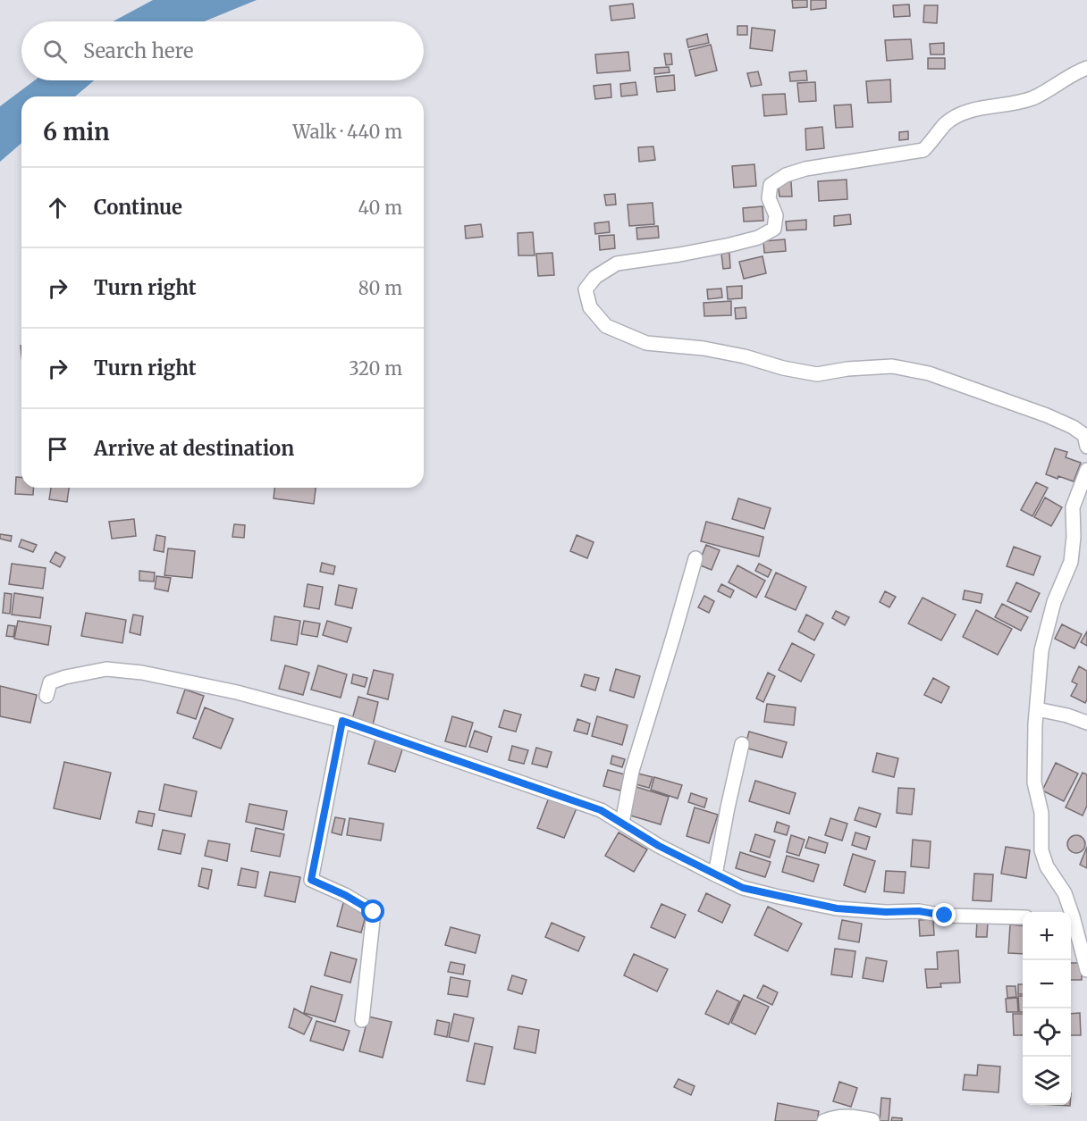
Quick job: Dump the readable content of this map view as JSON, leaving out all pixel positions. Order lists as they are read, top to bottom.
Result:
{
  "page": {
    "search": "Search here",
    "heading": ["6 min", "Walk · 440 m"],
    "list": [
      ["Continue", "40 m"],
      ["Turn right", "80 m"],
      ["Turn right", "320 m"],
      "Arrive at destination"
    ],
    "map_buttons": ["+", "−"]
  }
}
